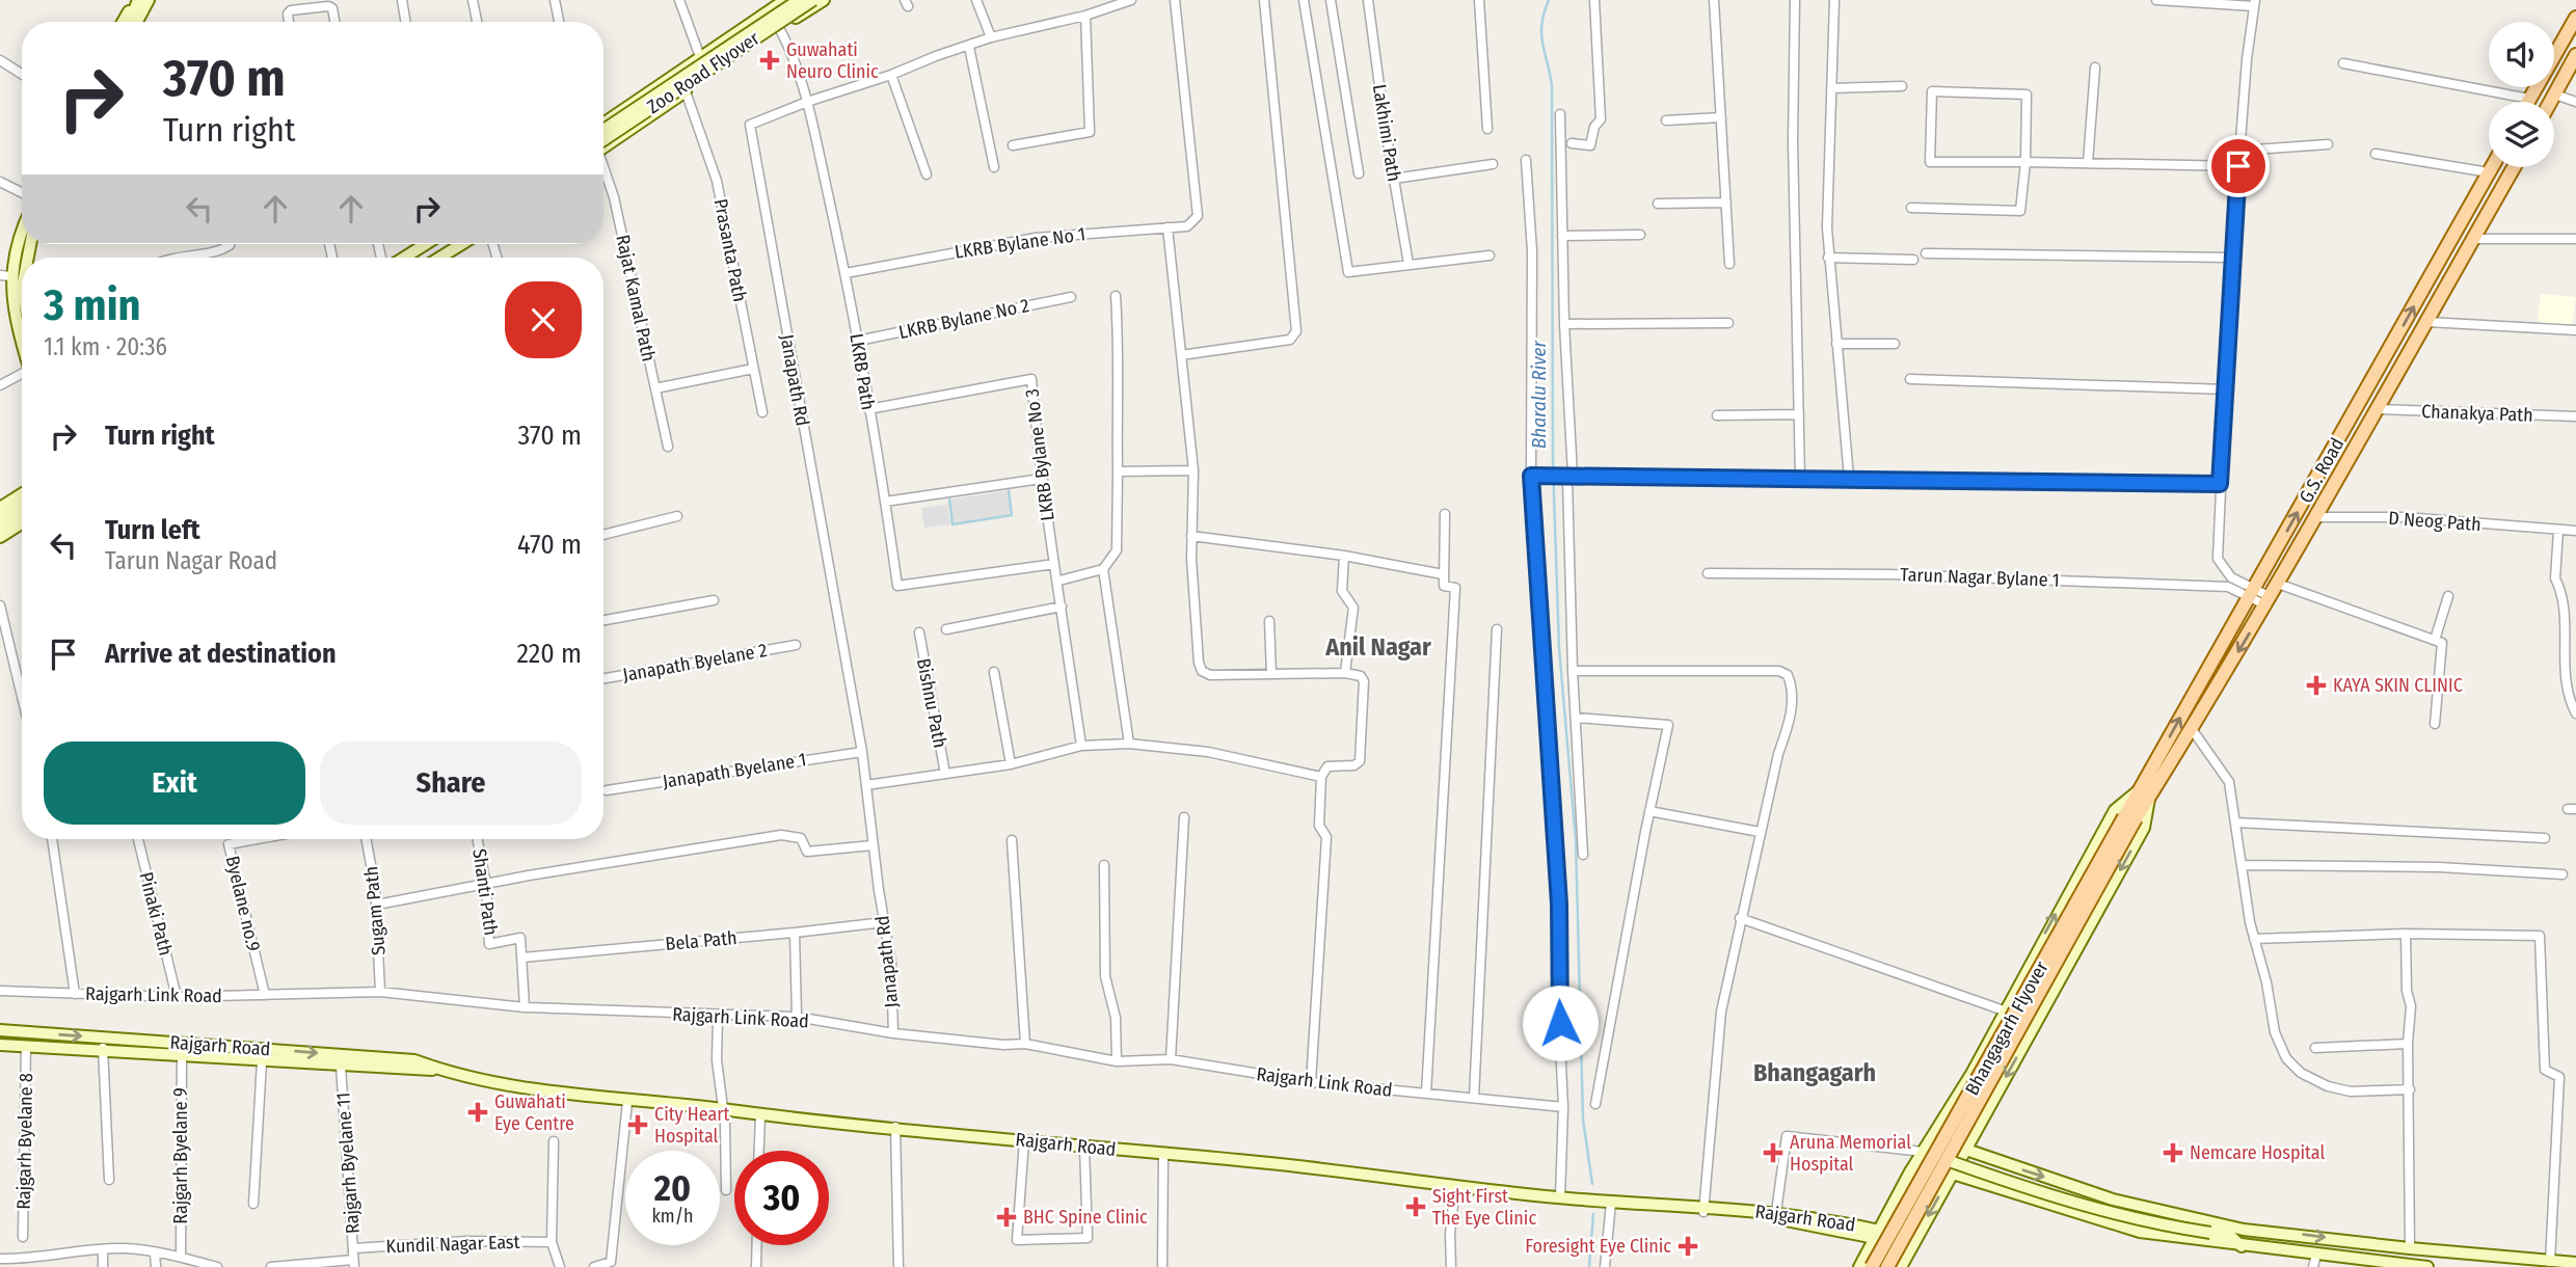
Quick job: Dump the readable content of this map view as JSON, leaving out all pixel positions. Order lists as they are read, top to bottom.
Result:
{
  "streets": {
    "main road": [
      "Zoo Road Flyover",
      "G.S. Road",
      "Bhangagarh Flyover",
      "Rajgarh Road"
    ],
    "street": [
      "Lakhimi Path",
      "LKRB Bylane No 1",
      "Prasanta Path",
      "Rajat Kamal Path",
      "LKRB Bylane No 2",
      "LKRB Path",
      "Janapath Rd",
      "Chanakya Path",
      "LKRB Bylane No 3",
      "D Neog Path",
      "Tarun Nagar Bylane 1",
      "Janapath Byelane 2",
      "Bishnu Path",
      "Janapath Byelane 1",
      "Shanti Path",
      "Byelane no.9",
      "Sugam Path",
      "Pinaki Path",
      "Bela Path",
      "Rajgarh Link Road",
      "Rajgarh Byelane 8",
      "Rajgarh Byelane 9",
      "Rajgarh Byelane 11",
      "Kundil Nagar East"
    ]
  },
  "crossings": [
    ["LKRB Bylane No 1", "LKRB Path"],
    ["LKRB Bylane No 2", "LKRB Path"],
    ["LKRB Path", "Janapath Rd"],
    ["LKRB Path", "LKRB Bylane No 3"],
    ["Janapath Rd", "Janapath Byelane 1"],
    ["Janapath Rd", "Bela Path"],
    ["Janapath Rd", "Rajgarh Link Road"],
    ["G.S. Road", "Tarun Nagar Bylane 1"],
    ["G.S. Road", "Bhangagarh Flyover"],
    ["Shanti Path", "Bela Path"],
    ["Byelane no.9", "Rajgarh Link Road"],
    ["Sugam Path", "Rajgarh Link Road"],
    ["Pinaki Path", "Rajgarh Link Road"],
    ["Rajgarh Road", "Rajgarh Byelane 8"],
    ["Rajgarh Road", "Rajgarh Byelane 9"],
    ["Rajgarh Road", "Rajgarh Byelane 11"],
    ["Rajgarh Byelane 11", "Kundil Nagar East"]
  ],
  "districts": ["Anil Nagar", "Bhangagarh"],
  "water": ["Bharalu River"],
  "places": {
    "health": [
      "Guwahati Neuro Clinic",
      "KAYA SKIN CLINIC",
      "Guwahati Eye Centre",
      "City Heart Hospital",
      "Aruna Memorial Hospital",
      "Nemcare Hospital",
      "Sight First The Eye Clinic",
      "BHC Spine Clinic",
      "Foresight Eye Clinic"
    ]
  },
  "page": {
    "turn": ["370 m", "Turn right"],
    "heading": ["3 min", "1.1 km · 20:36"],
    "list": [
      {
        "name": "Turn right",
        "value": "370 m"
      },
      {
        "name": "Turn left",
        "note": "Tarun Nagar Road",
        "value": "470 m"
      },
      {
        "name": "Arrive at destination",
        "value": "220 m"
      }
    ],
    "buttons": ["Exit", "Share"],
    "speed": "20 km/h",
    "limit": "30"
  }
}
